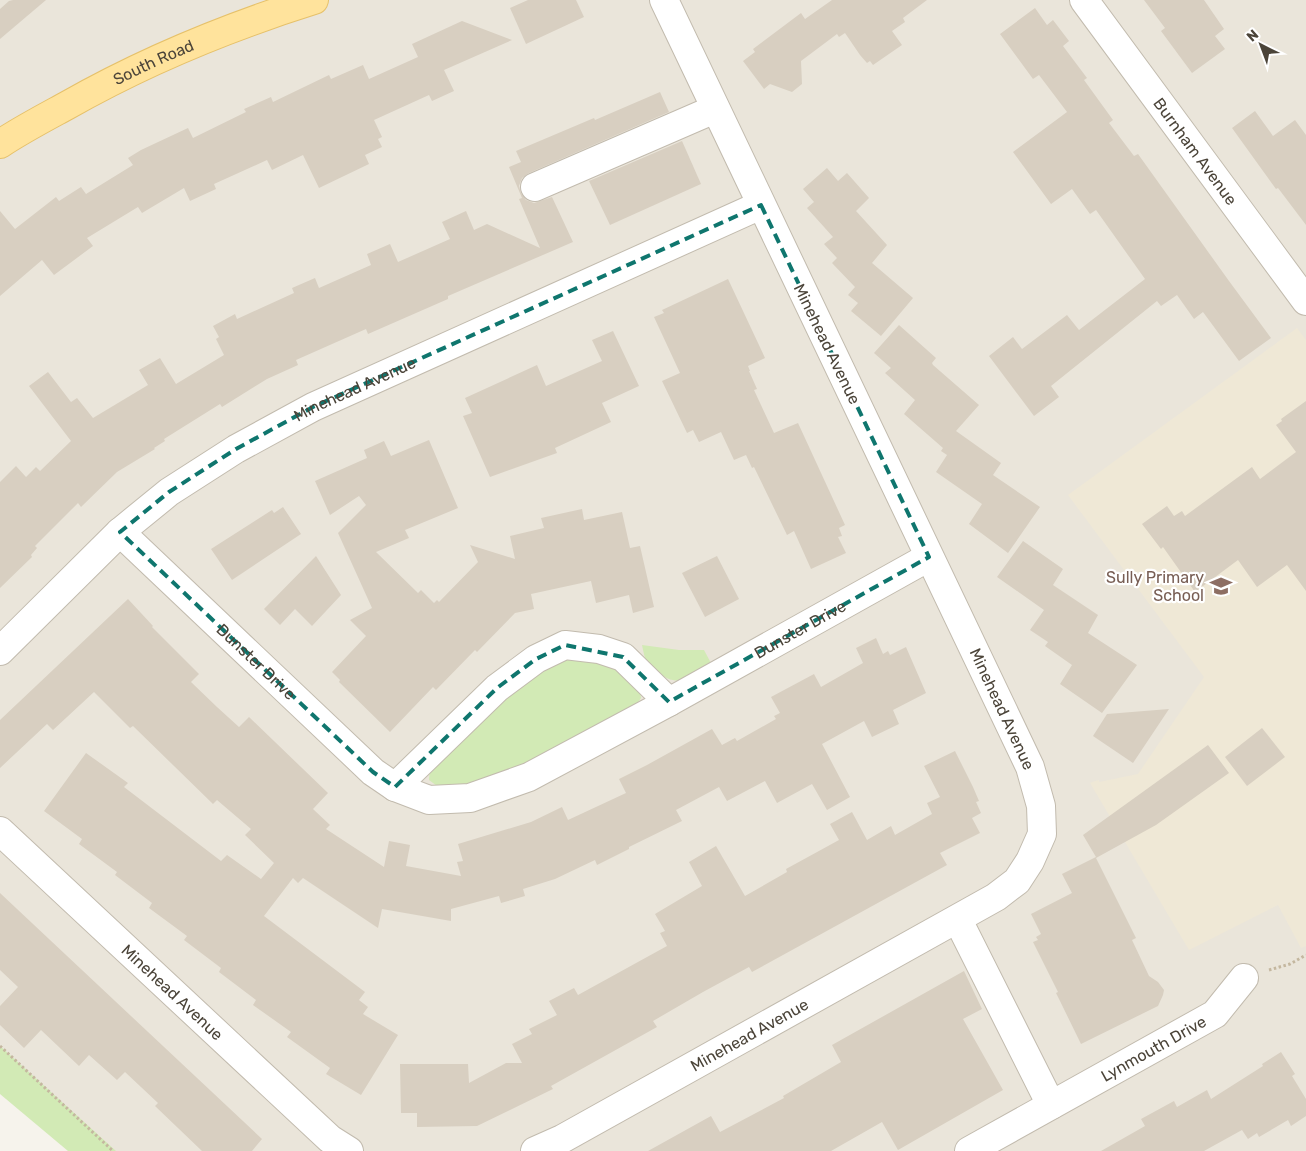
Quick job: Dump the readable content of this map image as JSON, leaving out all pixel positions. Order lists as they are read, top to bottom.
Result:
{
  "streets": {
    "main road": ["South Road"],
    "street": [
      "Burnham Avenue",
      "Minehead Avenue",
      "Dunster Drive",
      "Lynmouth Drive"
    ]
  },
  "crossings": [
    ["Minehead Avenue", "Dunster Drive"]
  ],
  "places": {
    "school or university": ["Sully Primary School"]
  },
  "north": "top left"
}
